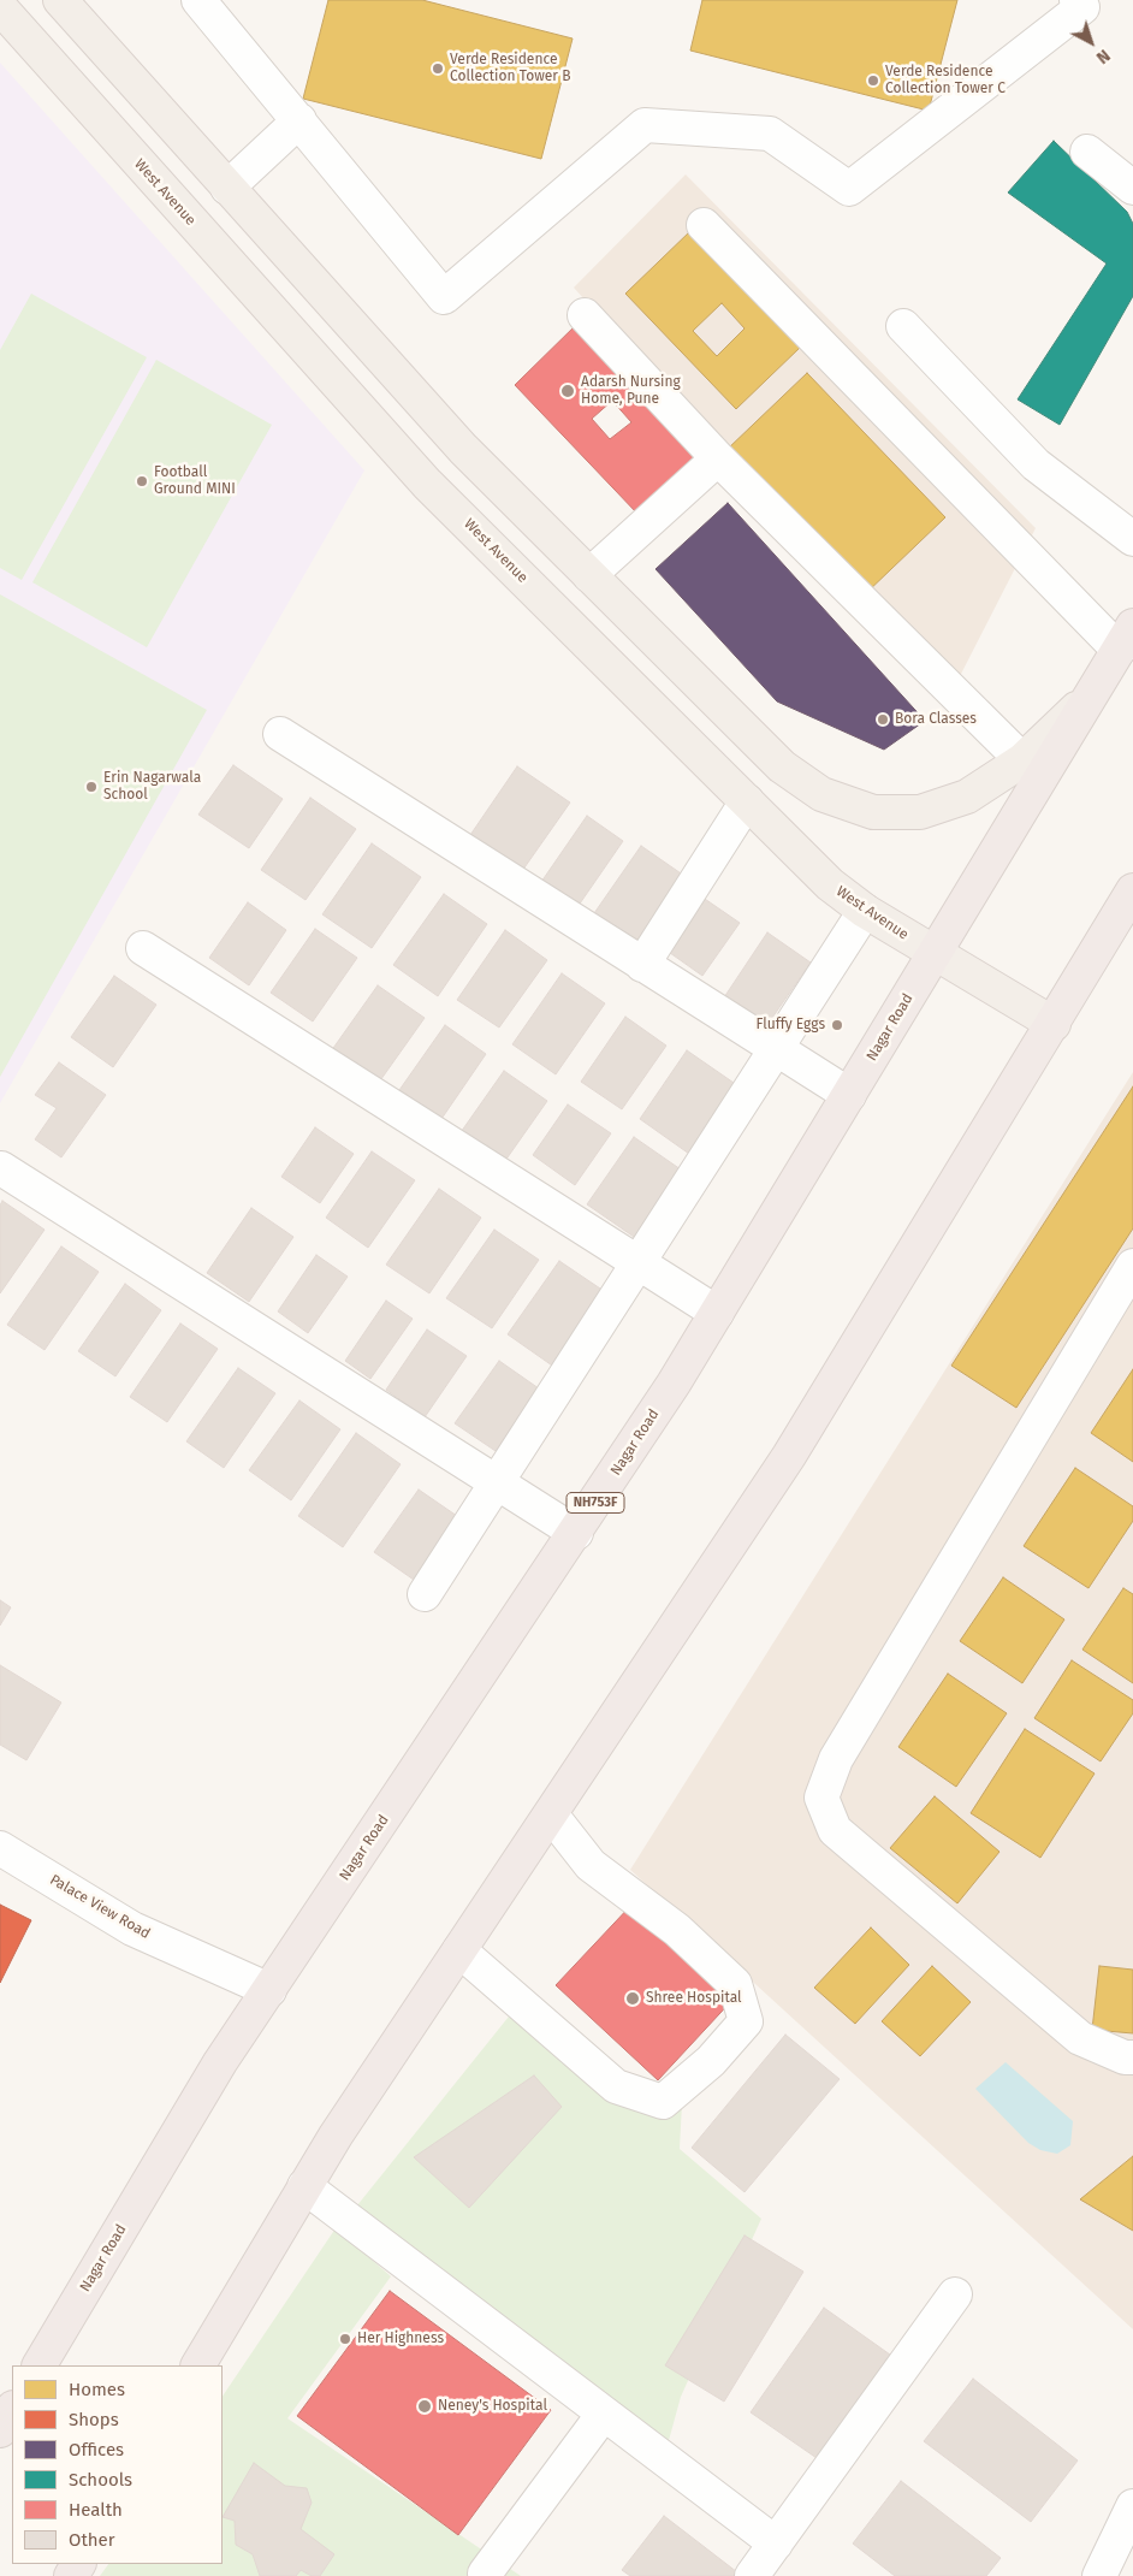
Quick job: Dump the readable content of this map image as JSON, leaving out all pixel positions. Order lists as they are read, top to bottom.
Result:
{
  "streets": {
    "highway": ["Nagar Road", "NH753F"],
    "main road": ["West Avenue"],
    "street": ["Palace View Road"]
  },
  "crossings": [
    ["West Avenue", "Nagar Road"],
    ["Nagar Road", "Palace View Road"]
  ],
  "places": [
    "Verde Residence Collection Tower B",
    "Verde Residence Collection Tower C",
    "Adarsh Nursing Home, Pune",
    "Football Ground MINI",
    "Bora Classes",
    "Erin Nagarwala School",
    "Fluffy Eggs",
    "Shree Hospital",
    "Her Highness",
    "Neney's Hospital"
  ],
  "legend": [
    "Homes",
    "Shops",
    "Offices",
    "Schools",
    "Health",
    "Other"
  ],
  "north": "bottom right"
}
